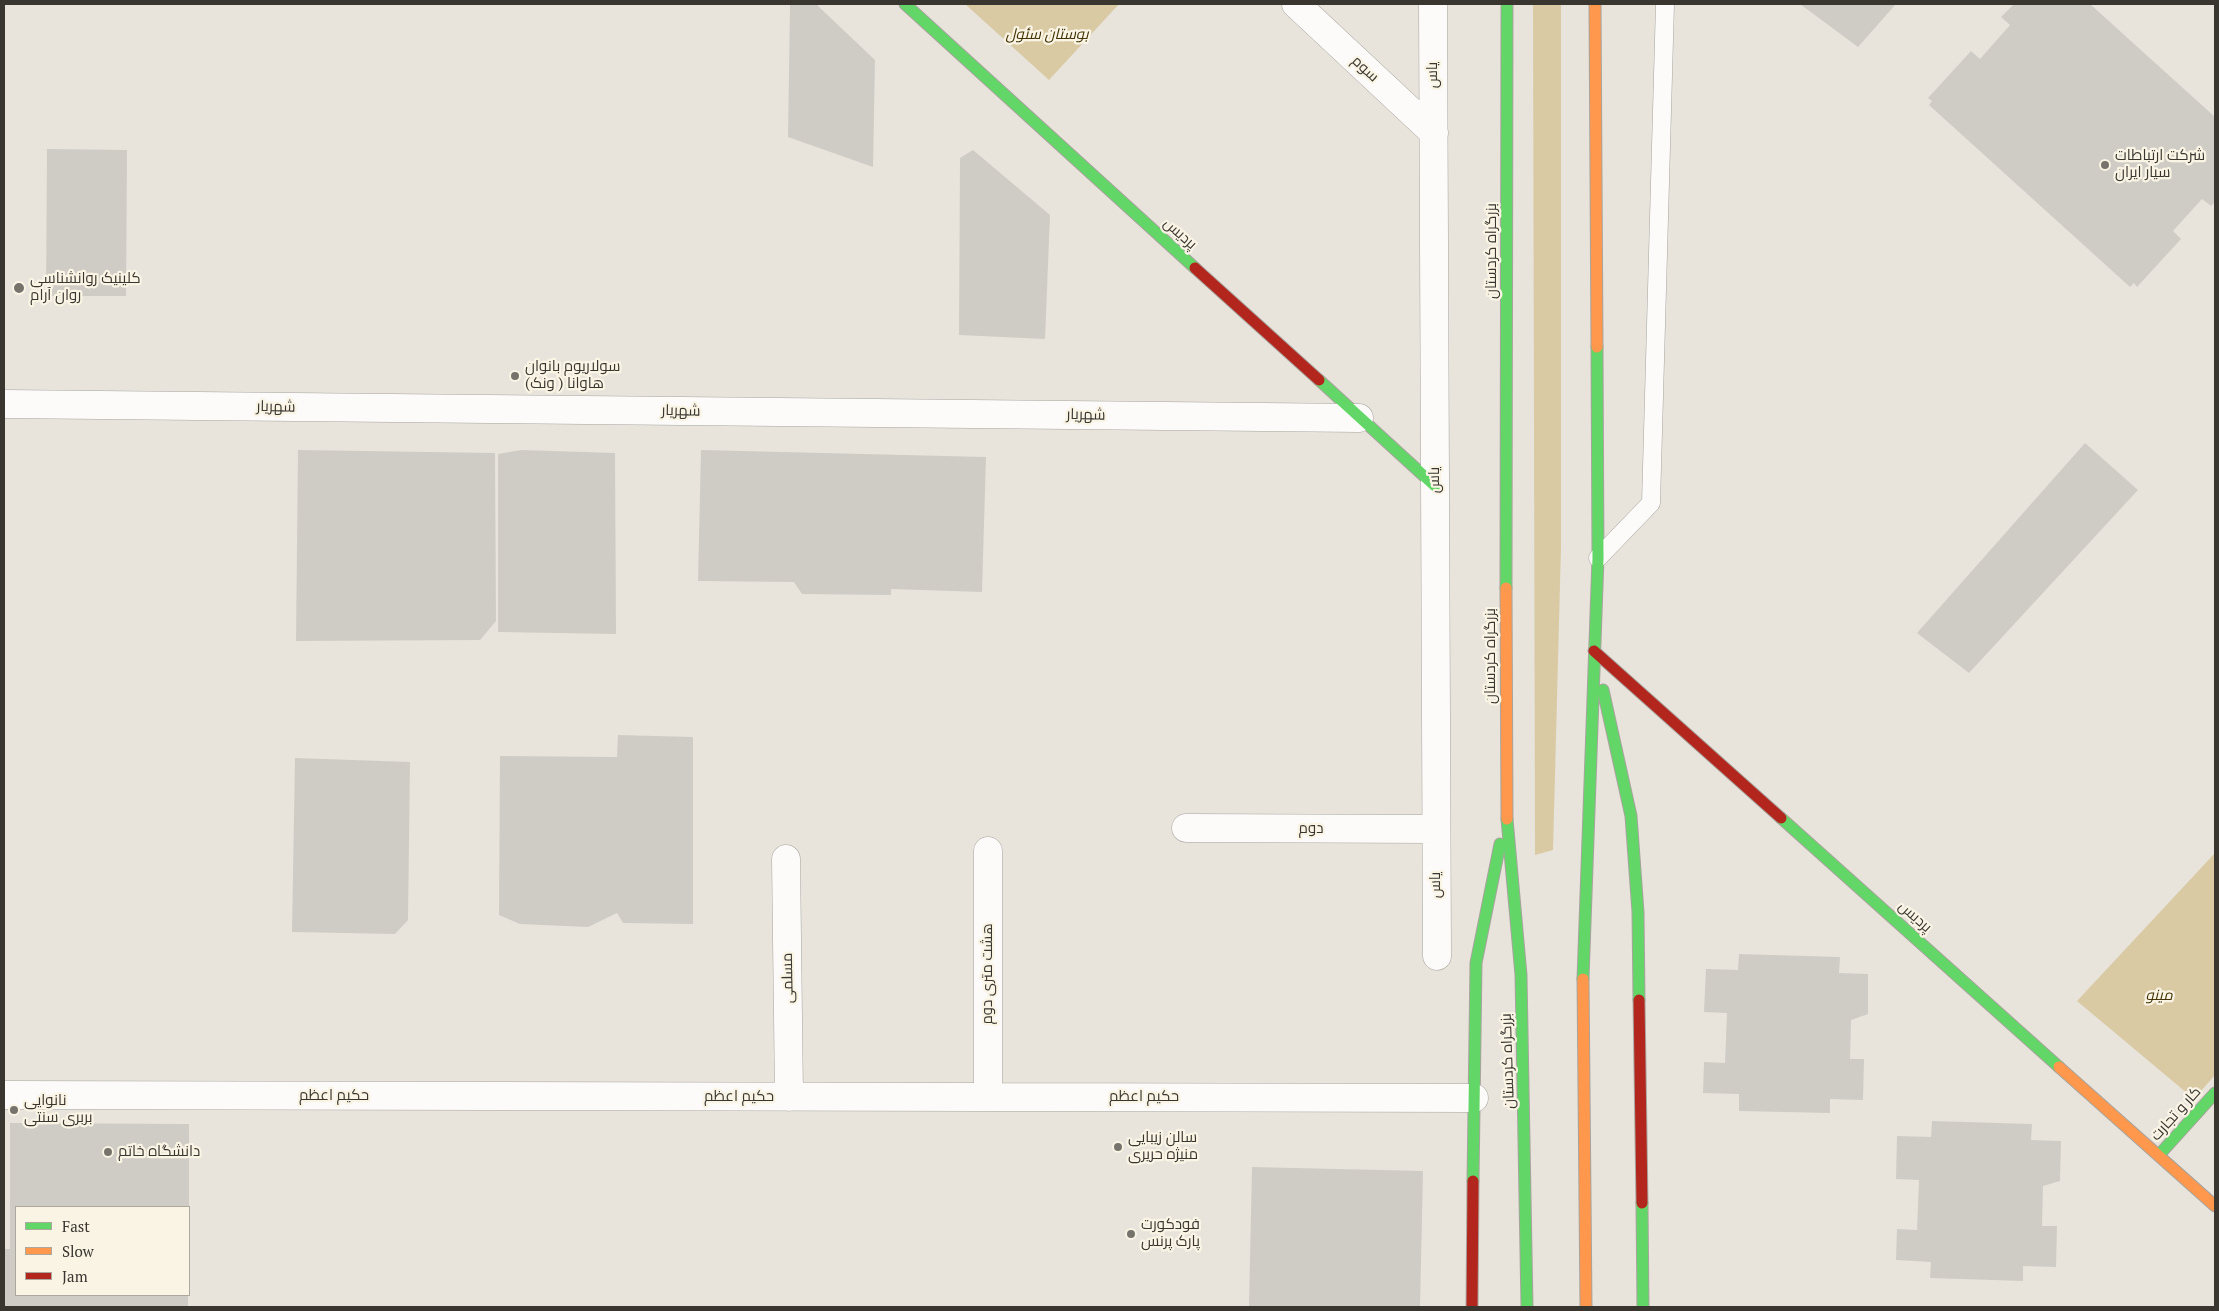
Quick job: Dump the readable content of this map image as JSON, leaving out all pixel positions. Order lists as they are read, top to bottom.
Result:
{
  "streets": {
    "main road": ["پردیس", "بزرگراه کردستان", "کار و تجارت"],
    "street": [
      "سوم",
      "یاس",
      "شهریار",
      "دوم",
      "هشت متری دوم",
      "مسلمی",
      "حکیم اعظم"
    ]
  },
  "crossings": [
    ["سوم", "یاس"],
    ["یاس", "پردیس"],
    ["یاس", "دوم"],
    ["پردیس", "شهریار"],
    ["پردیس", "کار و تجارت"],
    ["هشت متری دوم", "حکیم اعظم"],
    ["مسلمی", "حکیم اعظم"]
  ],
  "parks": ["بوستان سئول", "مینو"],
  "places": [
    "شرکت ارتباطات سیار ایران",
    "کلینیک روانشناسی روان آرام",
    "سولاریوم بانوان هاوانا ( ونک)",
    "نانوایی بربری سنتی",
    "سالن زیبایی منیژه حریری",
    "دانشگاه خاتم",
    "فودکورت پارک پرنس"
  ],
  "legend": ["Fast", "Slow", "Jam"]
}
